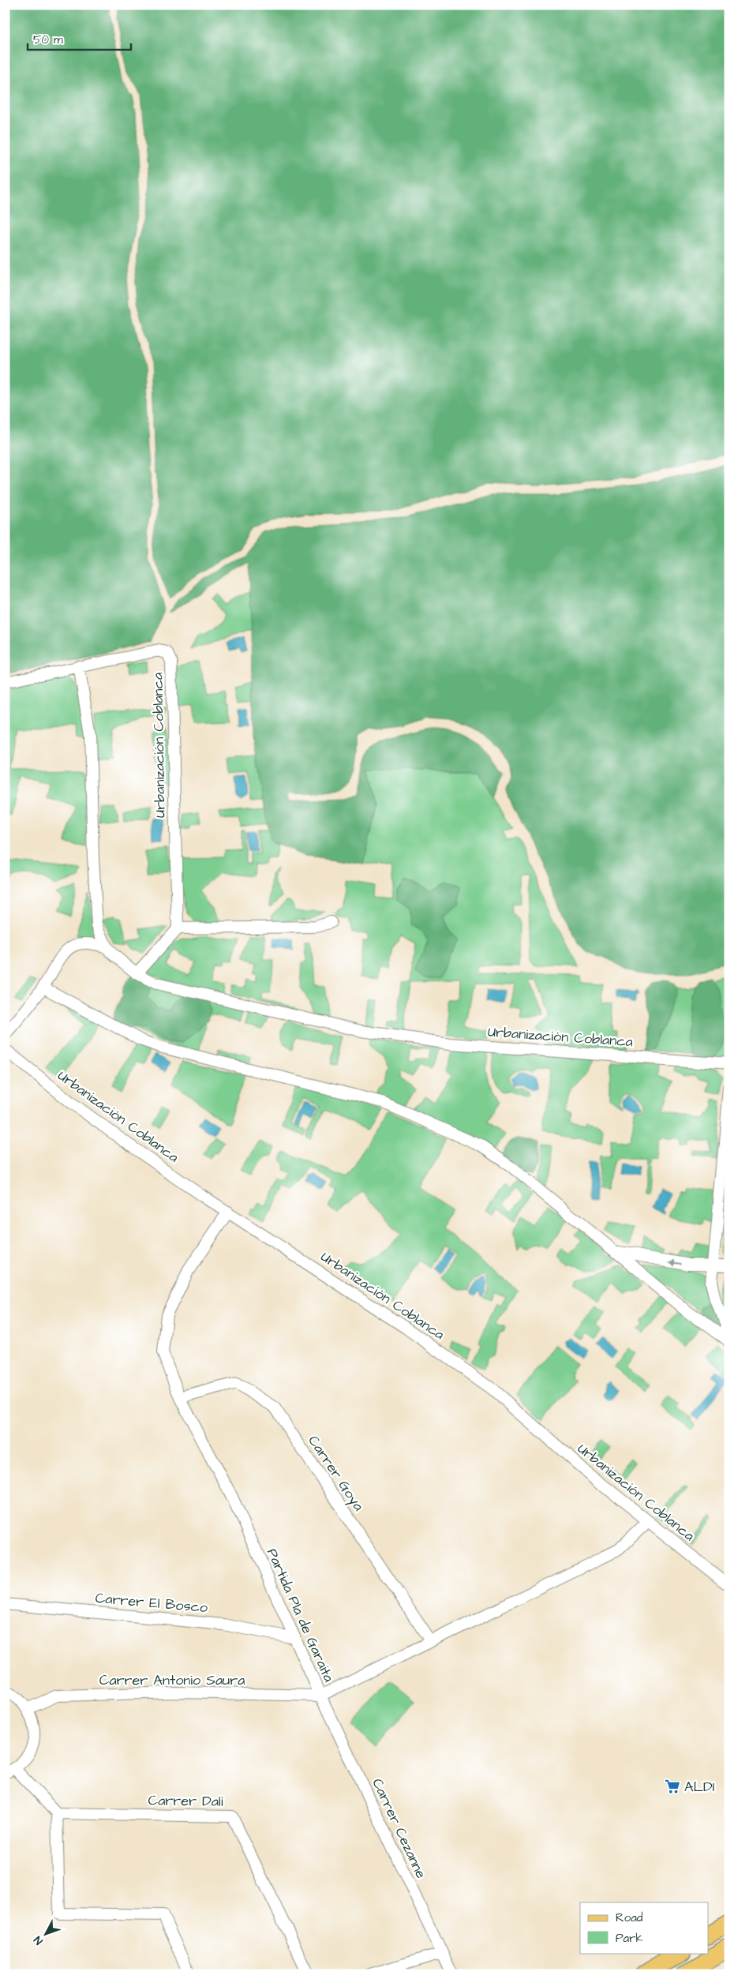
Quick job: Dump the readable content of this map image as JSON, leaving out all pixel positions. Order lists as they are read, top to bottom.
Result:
{
  "streets": {
    "street": [
      "Urbanización Coblanca",
      "Carrer Goya",
      "Carrer El Bosco",
      "Partida Pla de Garaita",
      "Carrer Antonio Saura",
      "Carrer Dalí",
      "Carrer Cezanne"
    ]
  },
  "crossings": [
    ["Urbanización Coblanca", "Partida Pla de Garaita"],
    ["Carrer Goya", "Partida Pla de Garaita"],
    ["Carrer El Bosco", "Partida Pla de Garaita"],
    ["Partida Pla de Garaita", "Carrer Antonio Saura"],
    ["Partida Pla de Garaita", "Carrer Cezanne"],
    ["Carrer Antonio Saura", "Carrer Cezanne"]
  ],
  "places": {
    "supermarket": ["ALDI"]
  },
  "legend": ["Road", "Park"],
  "scale_bar": "50 m",
  "north": "bottom left"
}
